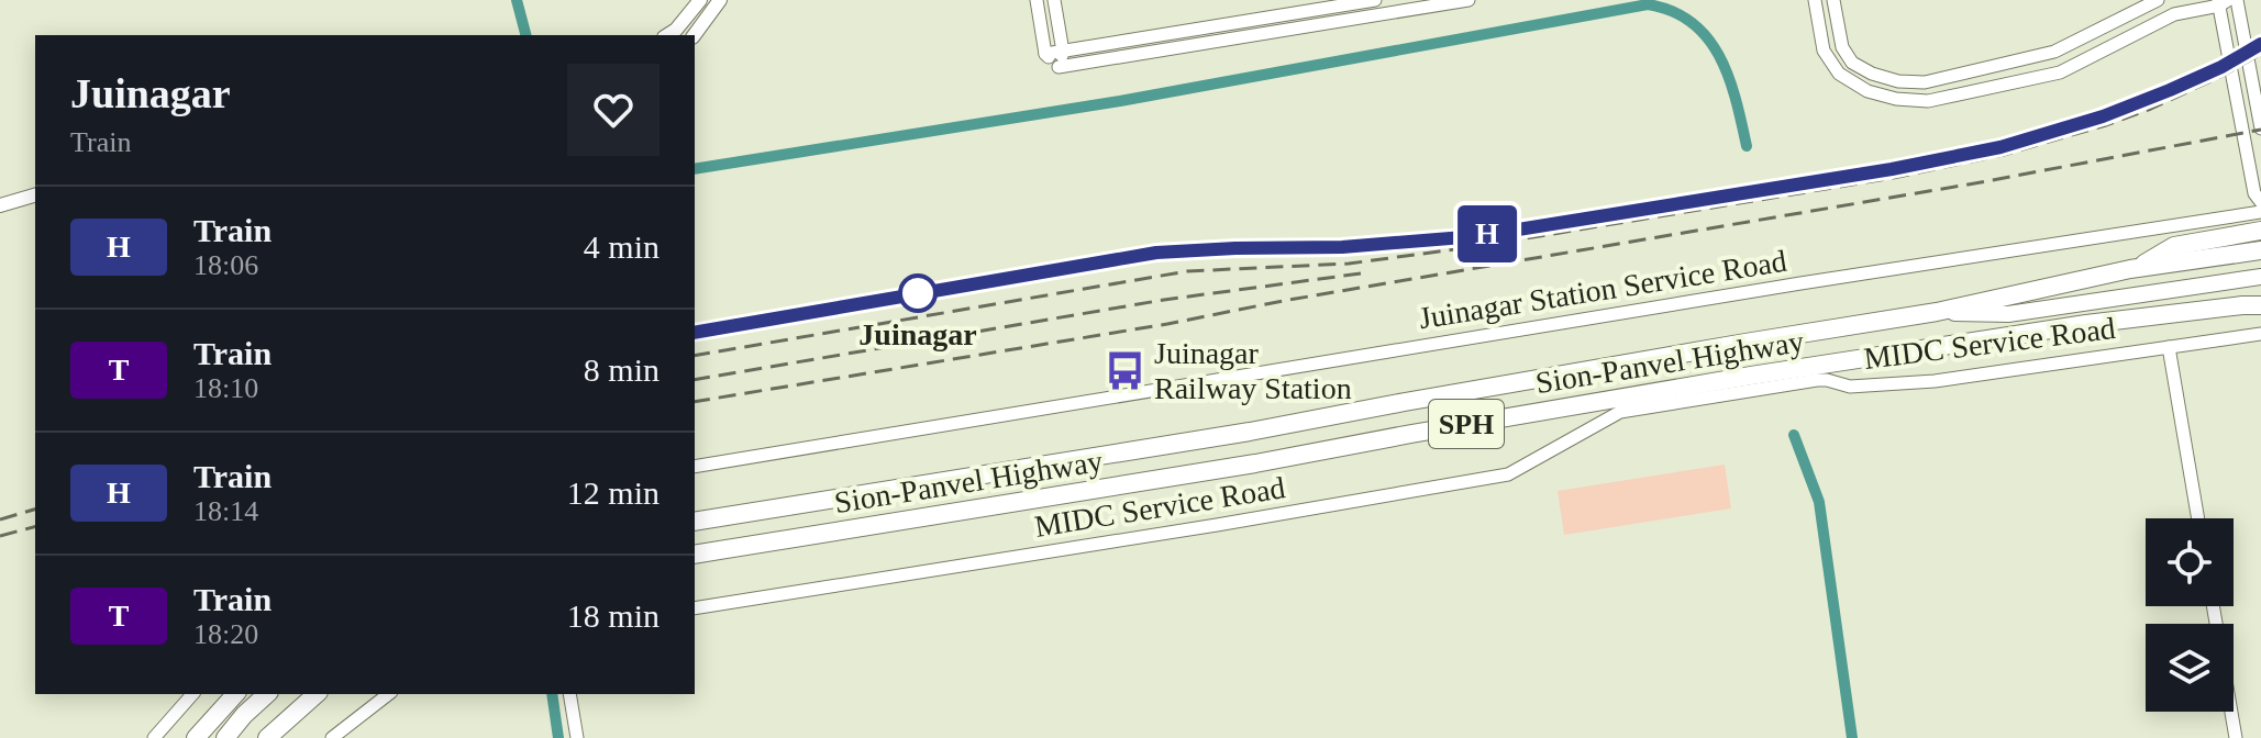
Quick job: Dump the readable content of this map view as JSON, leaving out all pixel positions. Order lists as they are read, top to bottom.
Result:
{
  "streets": {
    "highway": ["Sion-Panvel Highway", "SPH"],
    "street": ["Juinagar Station Service Road", "MIDC Service Road"]
  },
  "crossings": [
    ["MIDC Service Road", "Sion-Panvel Highway"],
    ["Sion-Panvel Highway", "SPH"]
  ],
  "places": {
    "other": ["Juinagar"],
    "bus stop": ["Juinagar Railway Station"]
  },
  "page": {
    "on_map": "H",
    "heading": ["Juinagar", "Train"],
    "list": [
      {
        "mark": "H",
        "name": "Train",
        "note": "18:06",
        "value": "4 min"
      },
      {
        "mark": "T",
        "name": "Train",
        "note": "18:10",
        "value": "8 min"
      },
      {
        "mark": "H",
        "name": "Train",
        "note": "18:14",
        "value": "12 min"
      },
      {
        "mark": "T",
        "name": "Train",
        "note": "18:20",
        "value": "18 min"
      }
    ]
  }
}
